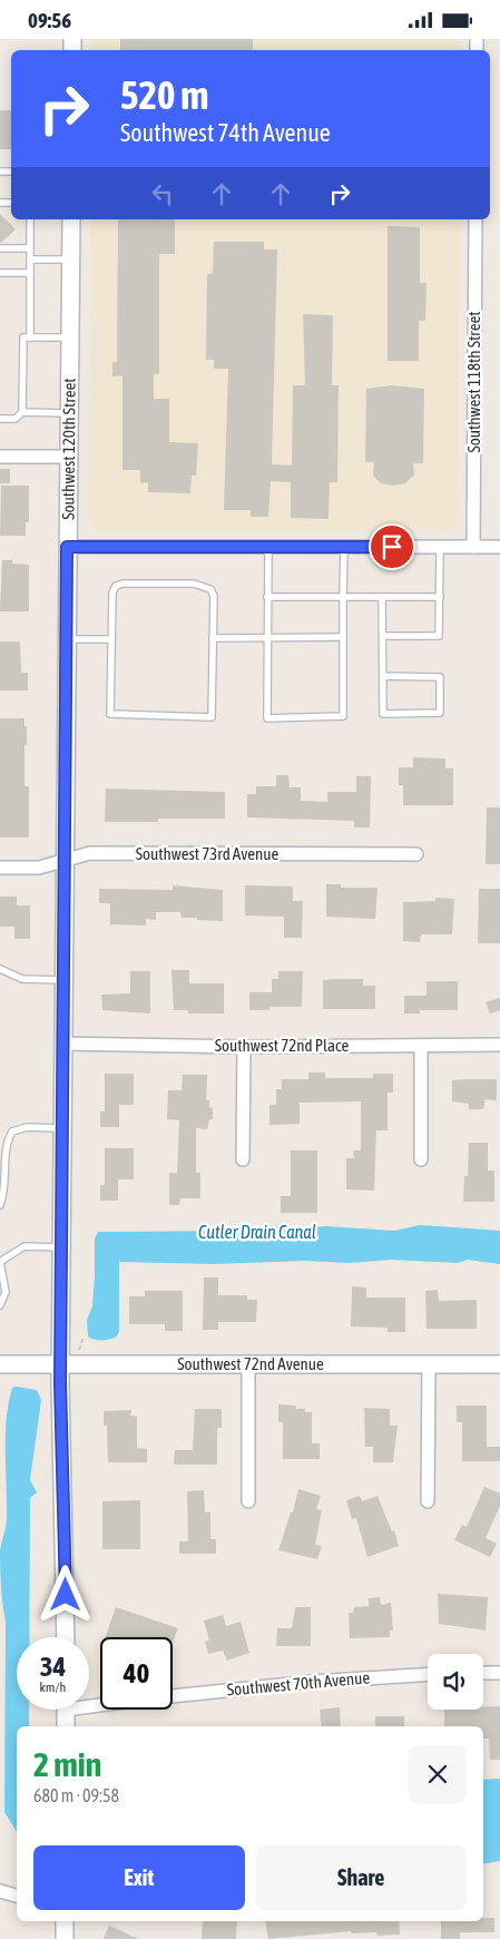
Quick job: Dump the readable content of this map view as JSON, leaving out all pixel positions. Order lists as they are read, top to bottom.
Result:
{
  "streets": {
    "street": [
      "Southwest 118th Street",
      "Southwest 120th Street",
      "Southwest 73rd Avenue",
      "Southwest 72nd Place",
      "Southwest 72nd Avenue",
      "Southwest 70th Avenue"
    ]
  },
  "crossings": [
    ["Southwest 120th Street", "Southwest 73rd Avenue"],
    ["Southwest 120th Street", "Southwest 72nd Place"],
    ["Southwest 120th Street", "Southwest 72nd Avenue"]
  ],
  "water": ["Cutler Drain Canal"],
  "page": {
    "status": "09:56",
    "turn": ["520 m", "Southwest 74th Avenue"],
    "speed": "34 km/h",
    "limit": "40",
    "heading": ["2 min", "680 m · 09:58"],
    "buttons": ["Exit", "Share"]
  }
}
